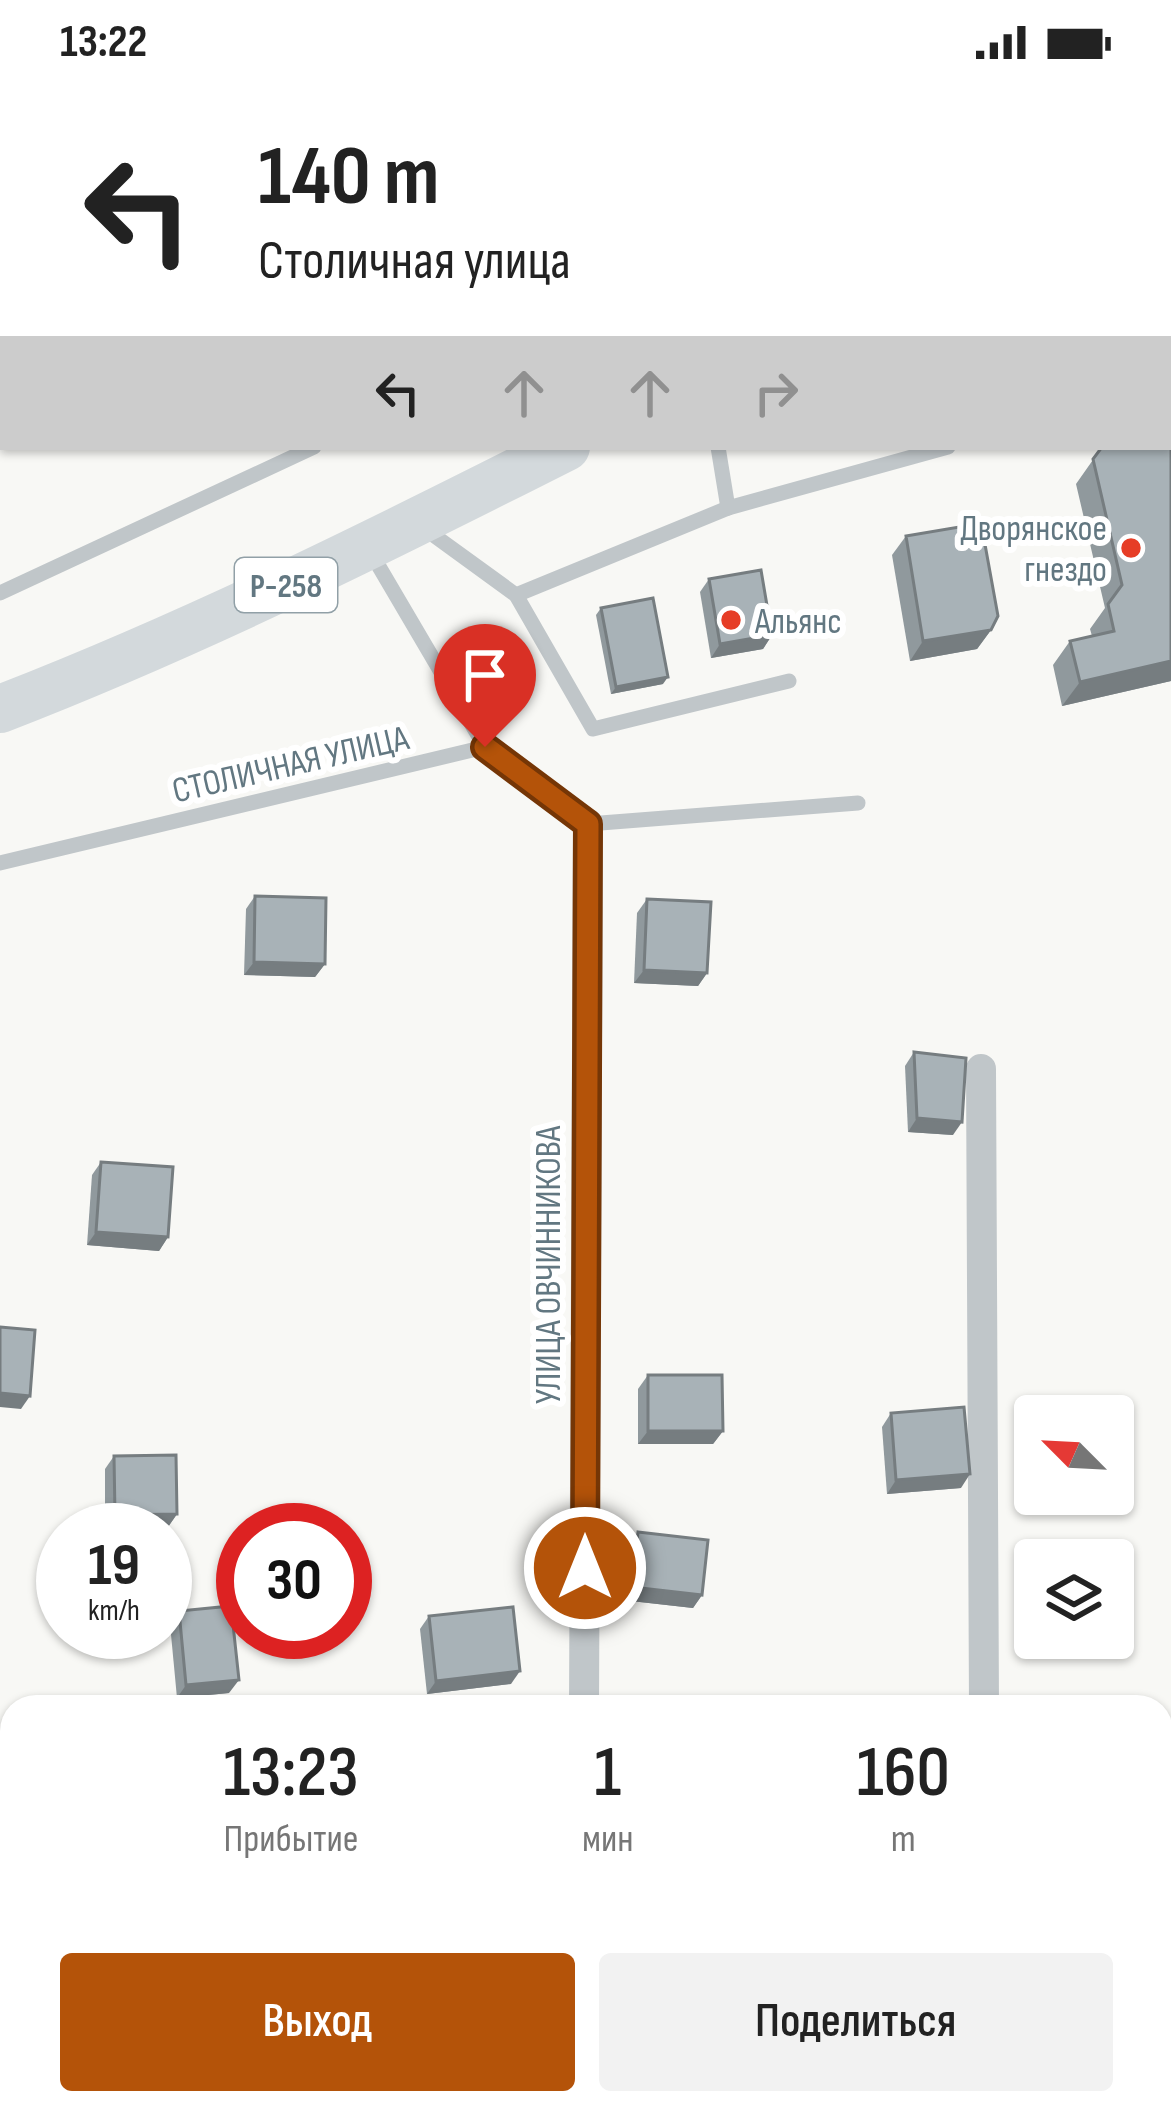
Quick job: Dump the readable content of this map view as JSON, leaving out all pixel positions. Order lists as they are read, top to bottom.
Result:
{
  "streets": {
    "highway": ["Р-258"],
    "street": ["УЛИЦА ОВЧИННИКОВА"],
    "lane": ["СТОЛИЧНАЯ УЛИЦА"]
  },
  "places": ["Дворянское гнездо", "Альянс"],
  "north": "top left",
  "page": {
    "status": "13:22",
    "turn": ["140 m", "Столичная улица"],
    "speed": "19 km/h",
    "limit": "30",
    "eta": [
      "13:23",
      "Прибытие",
      "1",
      "мин",
      "160",
      "m"
    ],
    "buttons": ["Выход", "Поделиться"]
  }
}
